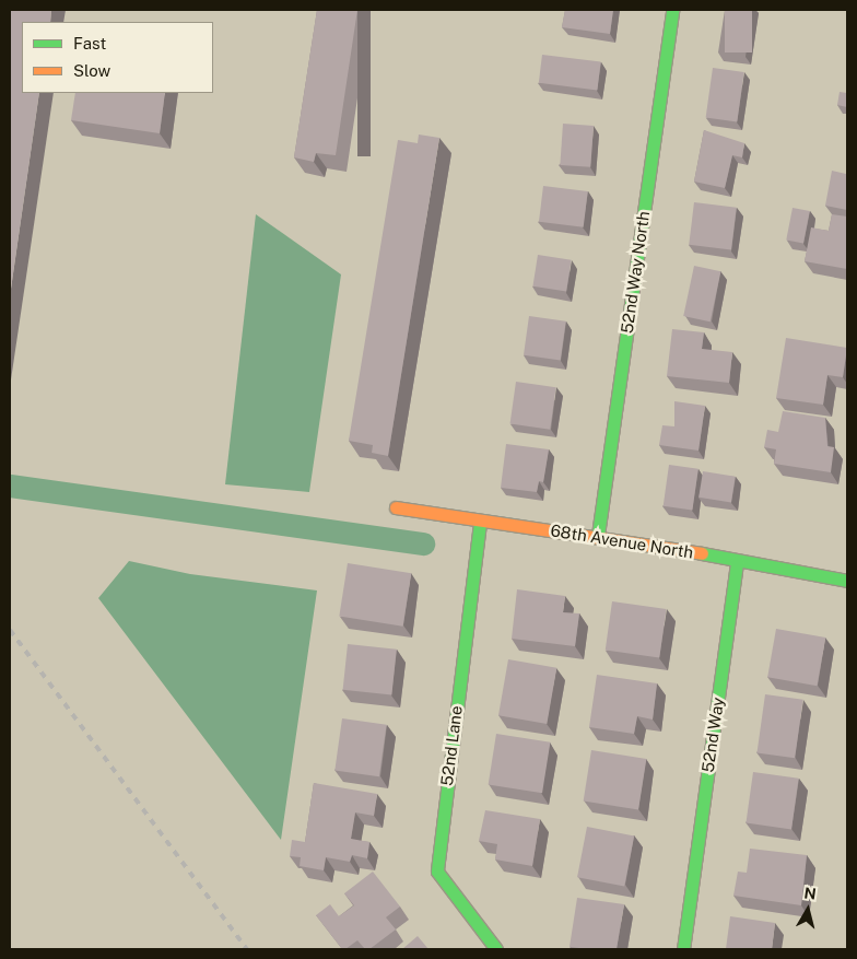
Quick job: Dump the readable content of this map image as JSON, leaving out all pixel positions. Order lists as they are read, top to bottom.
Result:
{
  "streets": {
    "street": [
      "52nd Way North",
      "68th Avenue North",
      "52nd Way",
      "52nd Lane"
    ]
  },
  "crossings": [
    ["52nd Way North", "68th Avenue North"],
    ["68th Avenue North", "52nd Way"],
    ["68th Avenue North", "52nd Lane"]
  ],
  "legend": ["Fast", "Slow"],
  "north": "top"
}
